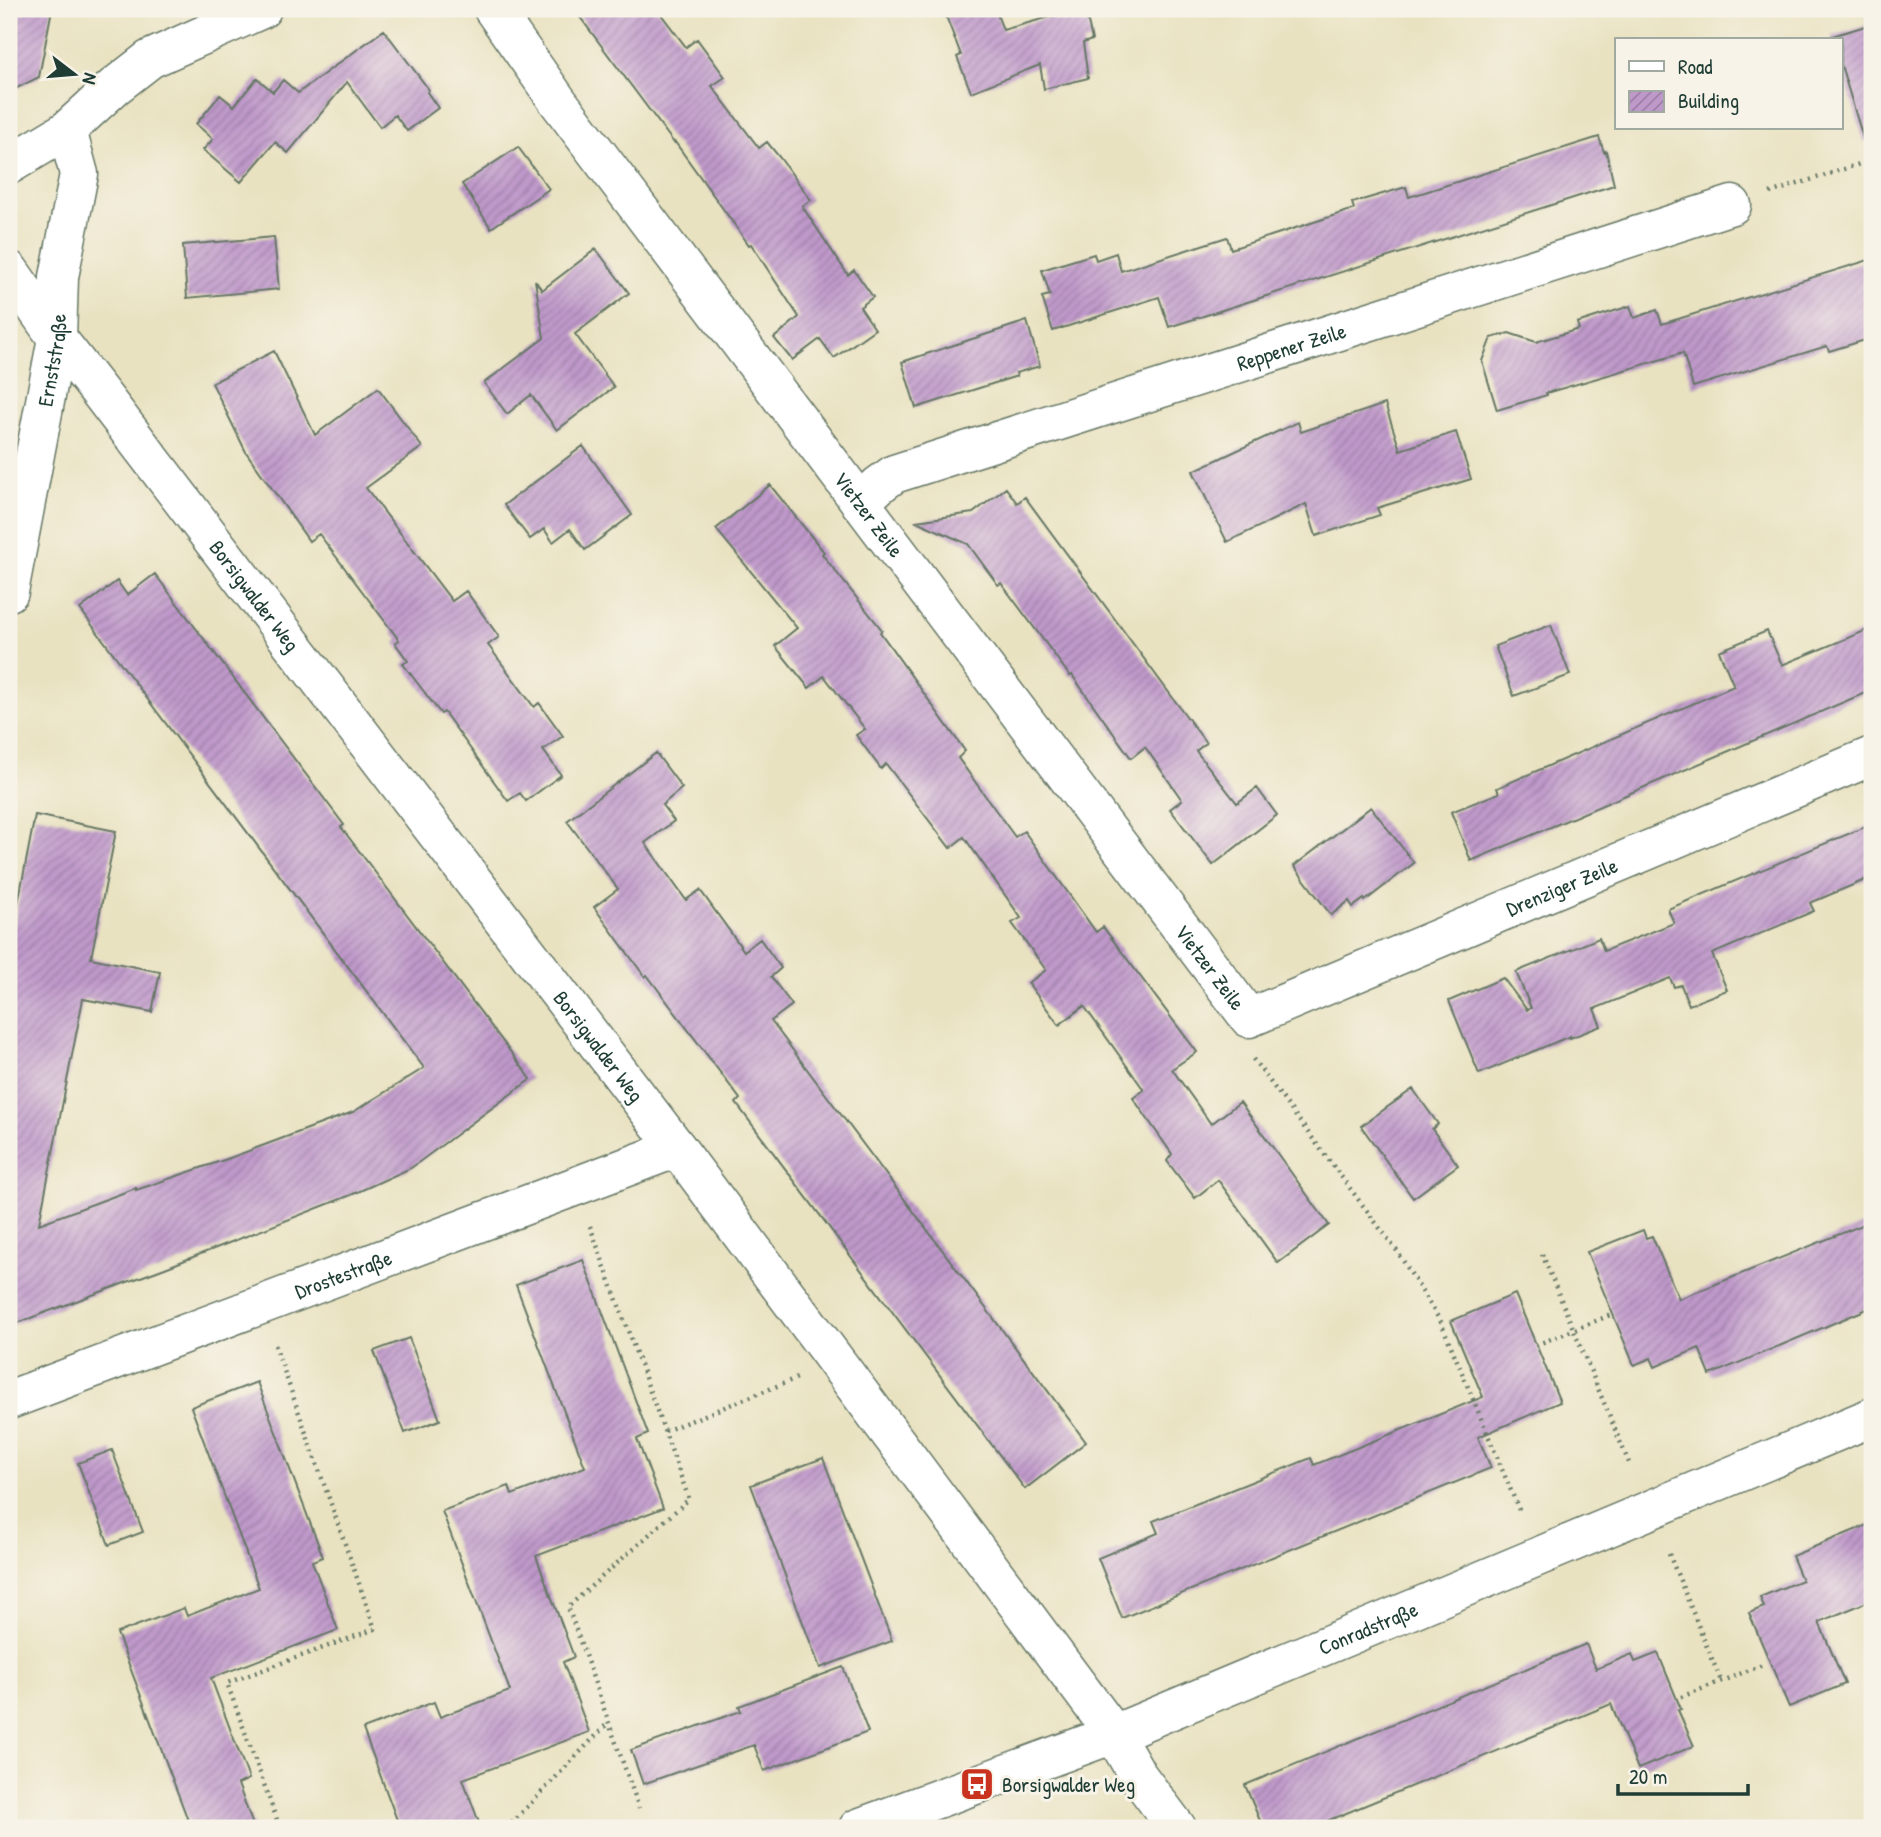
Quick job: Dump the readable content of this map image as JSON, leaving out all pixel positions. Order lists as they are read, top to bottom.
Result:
{
  "streets": {
    "street": [
      "Reppener Zeile",
      "Ernststraße",
      "Vietzer Zeile",
      "Borsigwalder Weg",
      "Drenziger Zeile",
      "Drostestraße",
      "Conradstraße"
    ]
  },
  "crossings": [
    ["Reppener Zeile", "Vietzer Zeile"],
    ["Ernststraße", "Borsigwalder Weg"],
    ["Vietzer Zeile", "Drenziger Zeile"],
    ["Borsigwalder Weg", "Drostestraße"],
    ["Borsigwalder Weg", "Conradstraße"]
  ],
  "places": {
    "bus stop": ["Borsigwalder Weg"]
  },
  "legend": ["Road", "Building"],
  "scale_bar": "20 m",
  "north": "right"
}
